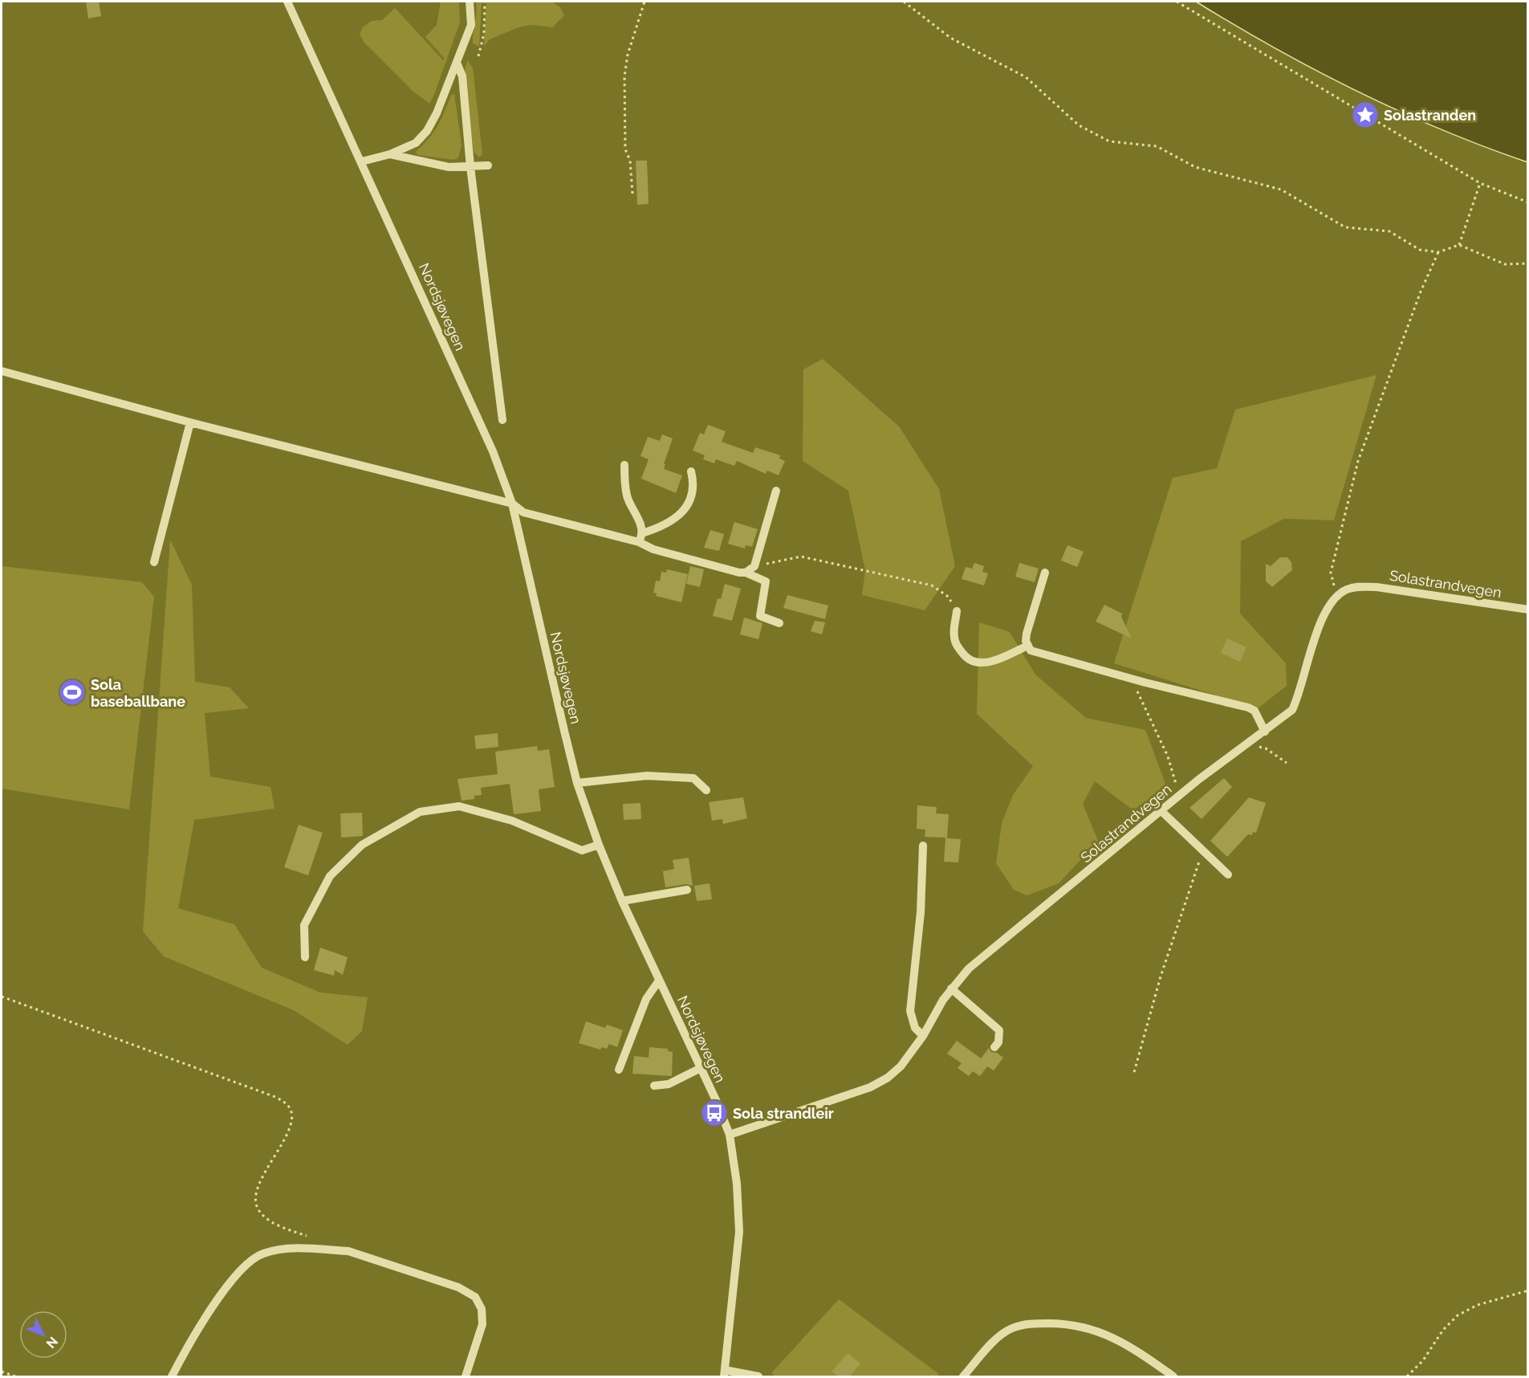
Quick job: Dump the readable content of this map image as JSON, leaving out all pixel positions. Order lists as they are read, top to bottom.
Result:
{
  "streets": {
    "street": ["Nordsjøvegen", "Solastrandvegen"]
  },
  "crossings": [
    ["Nordsjøvegen", "Solastrandvegen"]
  ],
  "places": {
    "place": ["Solastranden"],
    "sports": ["Sola baseballbane"],
    "bus stop": ["Sola strandleir"]
  },
  "north": "bottom right"
}
